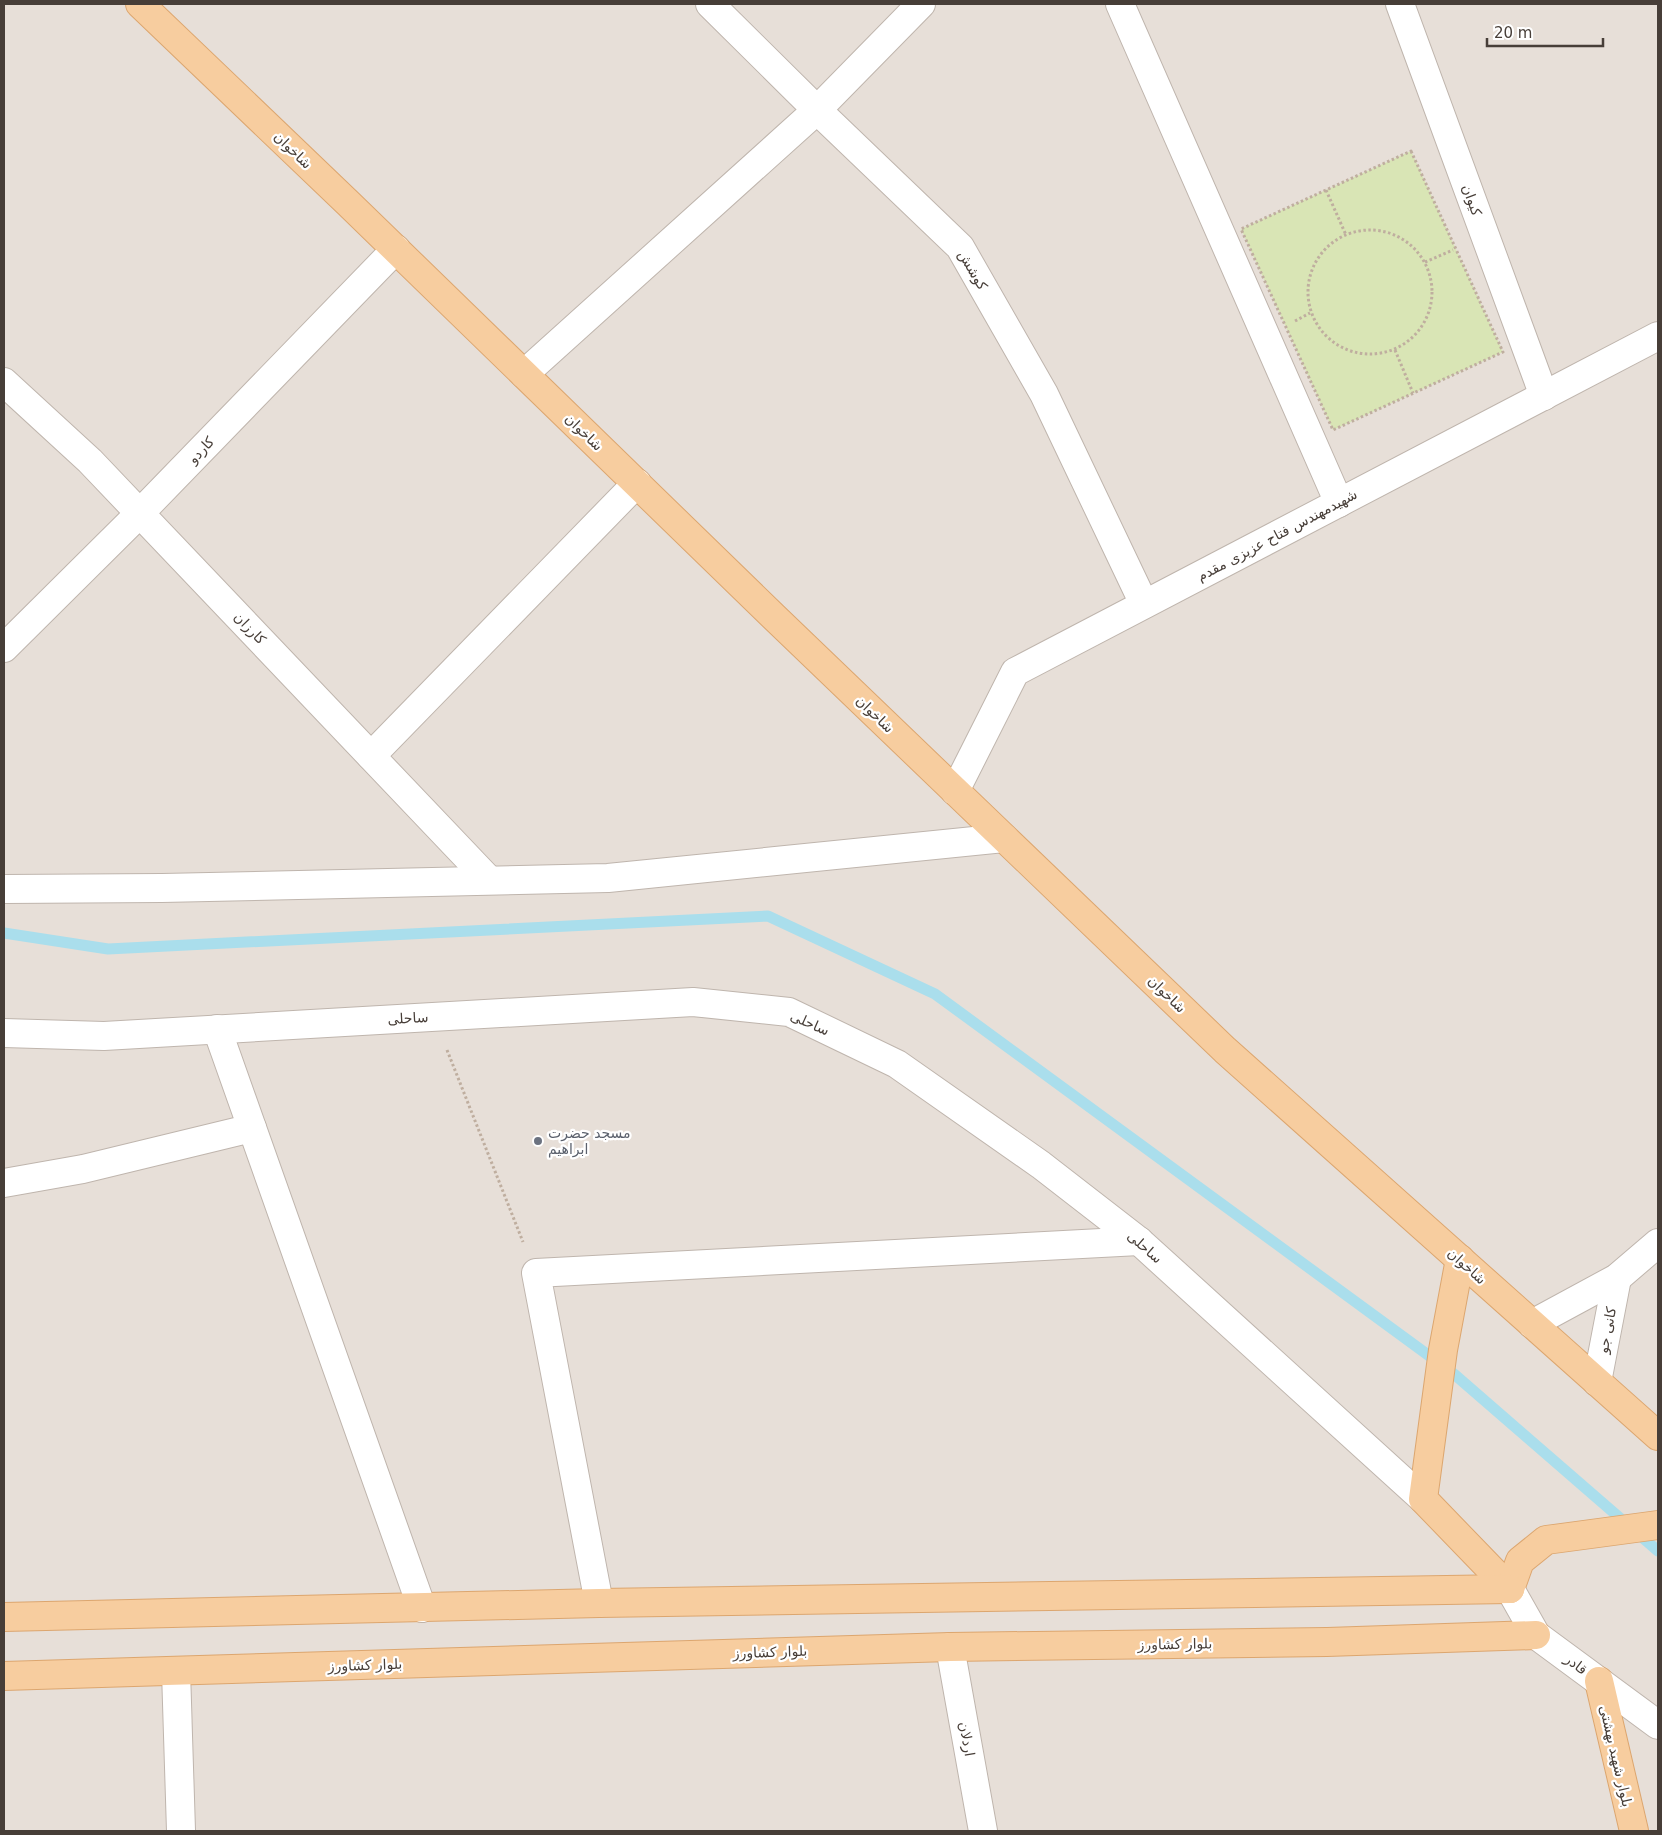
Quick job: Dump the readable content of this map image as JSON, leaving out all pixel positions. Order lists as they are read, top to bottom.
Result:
{
  "streets": {
    "main road": ["شاخوان", "بلوار کشاورز", "بلوار شهید بهشتی"],
    "street": [
      "کیوان",
      "کوشش",
      "کاردو",
      "شهیدمهندس فتاح عزیزی مقدم",
      "کارزان",
      "ساحلی",
      "کانی جو",
      "قادر",
      "اردلان"
    ]
  },
  "crossings": [
    ["شاخوان", "کاردو"],
    ["شاخوان", "شهیدمهندس فتاح عزیزی مقدم"],
    ["شاخوان", "کانی جو"],
    ["کیوان", "شهیدمهندس فتاح عزیزی مقدم"],
    ["کوشش", "شهیدمهندس فتاح عزیزی مقدم"],
    ["کاردو", "کارزان"],
    ["بلوار کشاورز", "قادر"],
    ["بلوار کشاورز", "اردلان"],
    ["قادر", "بلوار شهید بهشتی"]
  ],
  "places": ["مسجد حضرت ابراهیم"],
  "scale_bar": "20 m"
}
